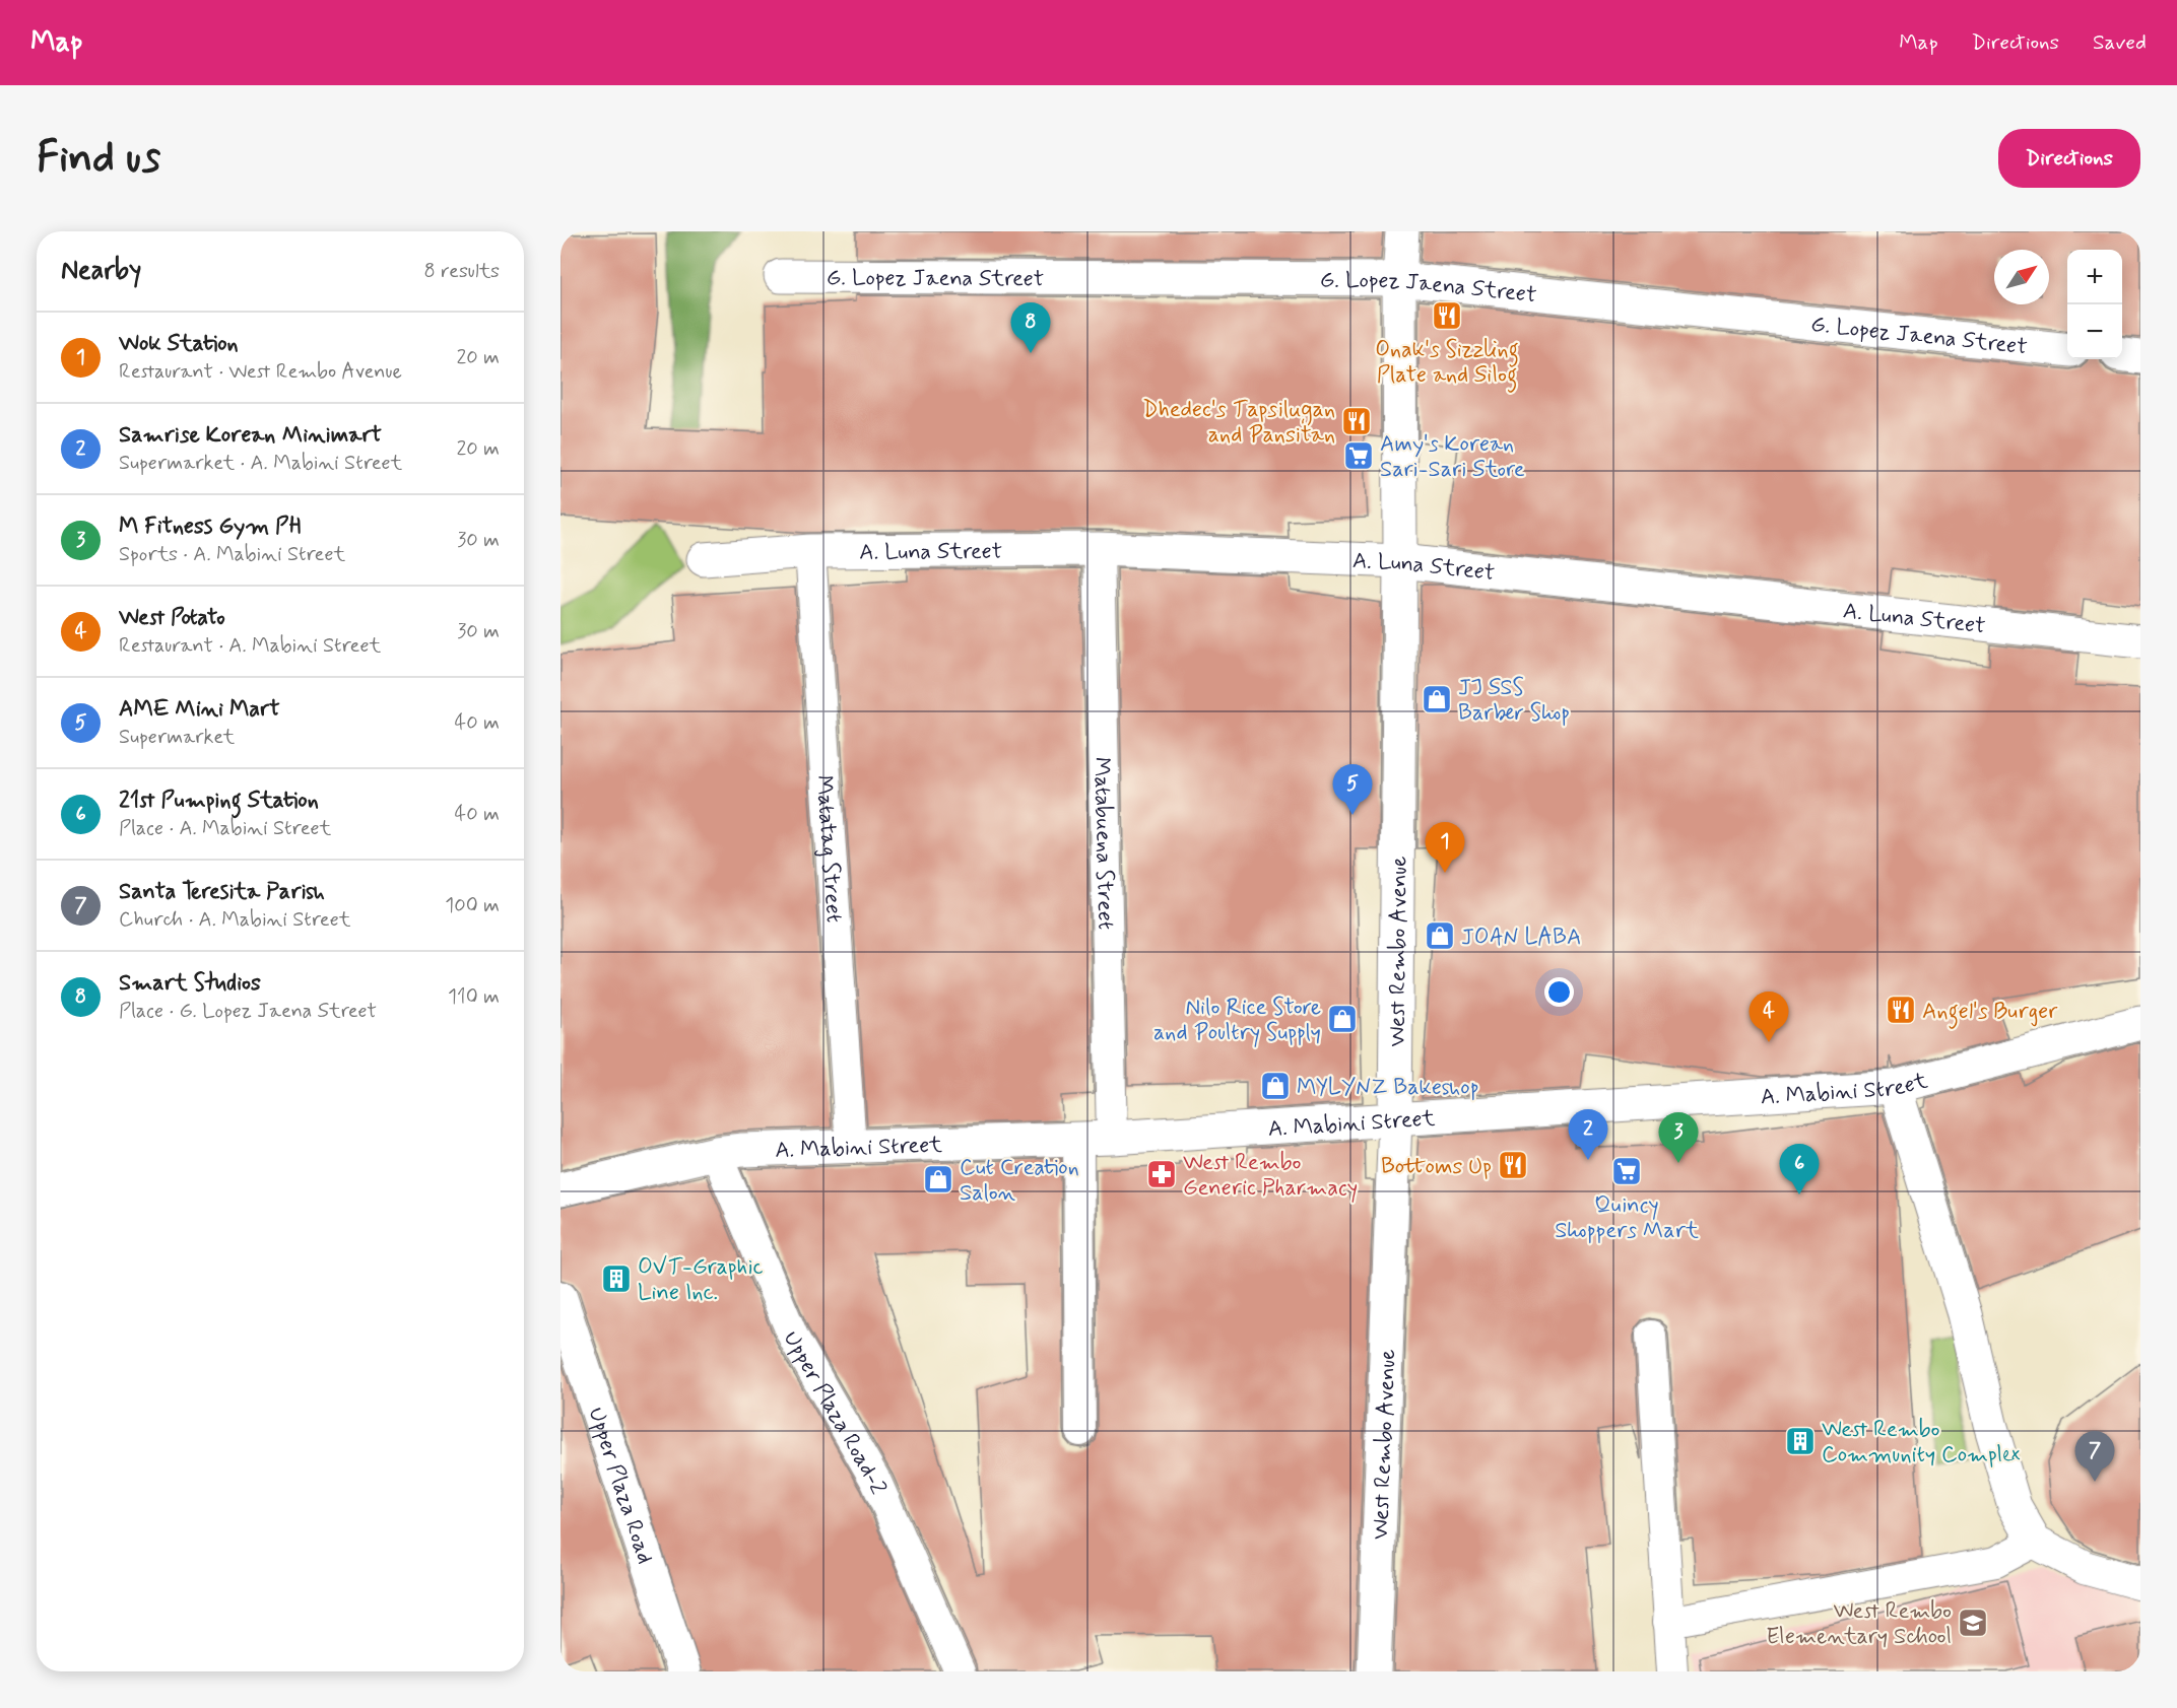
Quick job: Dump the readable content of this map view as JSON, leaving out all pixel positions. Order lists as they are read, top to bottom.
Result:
{
  "streets": {
    "street": [
      "G. Lopez Jaena Street",
      "A. Luna Street",
      "West Rembo Avenue",
      "A. Mabini Street",
      "Upper Plaza Road"
    ],
    "lane": ["Matabuena Street", "Matatag Street", "Upper Plaza Road-2"]
  },
  "crossings": [
    ["G. Lopez Jaena Street", "West Rembo Avenue"],
    ["A. Luna Street", "Matabuena Street"],
    ["A. Luna Street", "Matatag Street"],
    ["A. Luna Street", "West Rembo Avenue"],
    ["Matabuena Street", "A. Mabini Street"],
    ["Matatag Street", "A. Mabini Street"],
    ["West Rembo Avenue", "A. Mabini Street"],
    ["A. Mabini Street", "Upper Plaza Road-2"]
  ],
  "places": {
    "restaurant": [
      "Onak's Sizzling Plate and Silog",
      "Dhedec's Tapsilugan and Pansitan",
      "Angel's Burger",
      "Bottoms Up"
    ],
    "supermarket": ["Amy's Korean Sari-Sari Store", "Quincy Shoppers Mart"],
    "shop": [
      "JJ SSS Barber Shop",
      "JOAN LABA",
      "Nilo Rice Store and Poultry Supply",
      "MYLYNZ Bakeshop",
      "Cut Creation Salon"
    ],
    "pharmacy": ["West Rembo Generic Pharmacy"],
    "building": ["OVT-Graphic Line Inc.", "West Rembo Community Complex"],
    "school or university": ["West Rembo Elementary School"]
  },
  "north": "top right",
  "page": {
    "header": "Map",
    "nav": ["Map", "Directions", "Saved"],
    "buttons": "Directions",
    "title": "Find us",
    "heading": ["Nearby", "8 results"],
    "map_buttons": ["+", "−"],
    "pins": [
      "8",
      "5",
      "1",
      "4",
      "2",
      "3",
      "6",
      "7"
    ],
    "list": [
      {
        "mark": "1",
        "name": "Wok Station",
        "note": "Restaurant · West Rembo Avenue",
        "value": "20 m"
      },
      {
        "mark": "2",
        "name": "Samrise Korean Minimart",
        "note": "Supermarket · A. Mabini Street",
        "value": "20 m"
      },
      {
        "mark": "3",
        "name": "M Fitness Gym PH",
        "note": "Sports · A. Mabini Street",
        "value": "30 m"
      },
      {
        "mark": "4",
        "name": "West Potato",
        "note": "Restaurant · A. Mabini Street",
        "value": "30 m"
      },
      {
        "mark": "5",
        "name": "AME Mini Mart",
        "note": "Supermarket",
        "value": "40 m"
      },
      {
        "mark": "6",
        "name": "21st Pumping Station",
        "note": "Place · A. Mabini Street",
        "value": "40 m"
      },
      {
        "mark": "7",
        "name": "Santa Teresita Parish",
        "note": "Church · A. Mabini Street",
        "value": "100 m"
      },
      {
        "mark": "8",
        "name": "Smart Studios",
        "note": "Place · G. Lopez Jaena Street",
        "value": "110 m"
      }
    ]
  }
}
